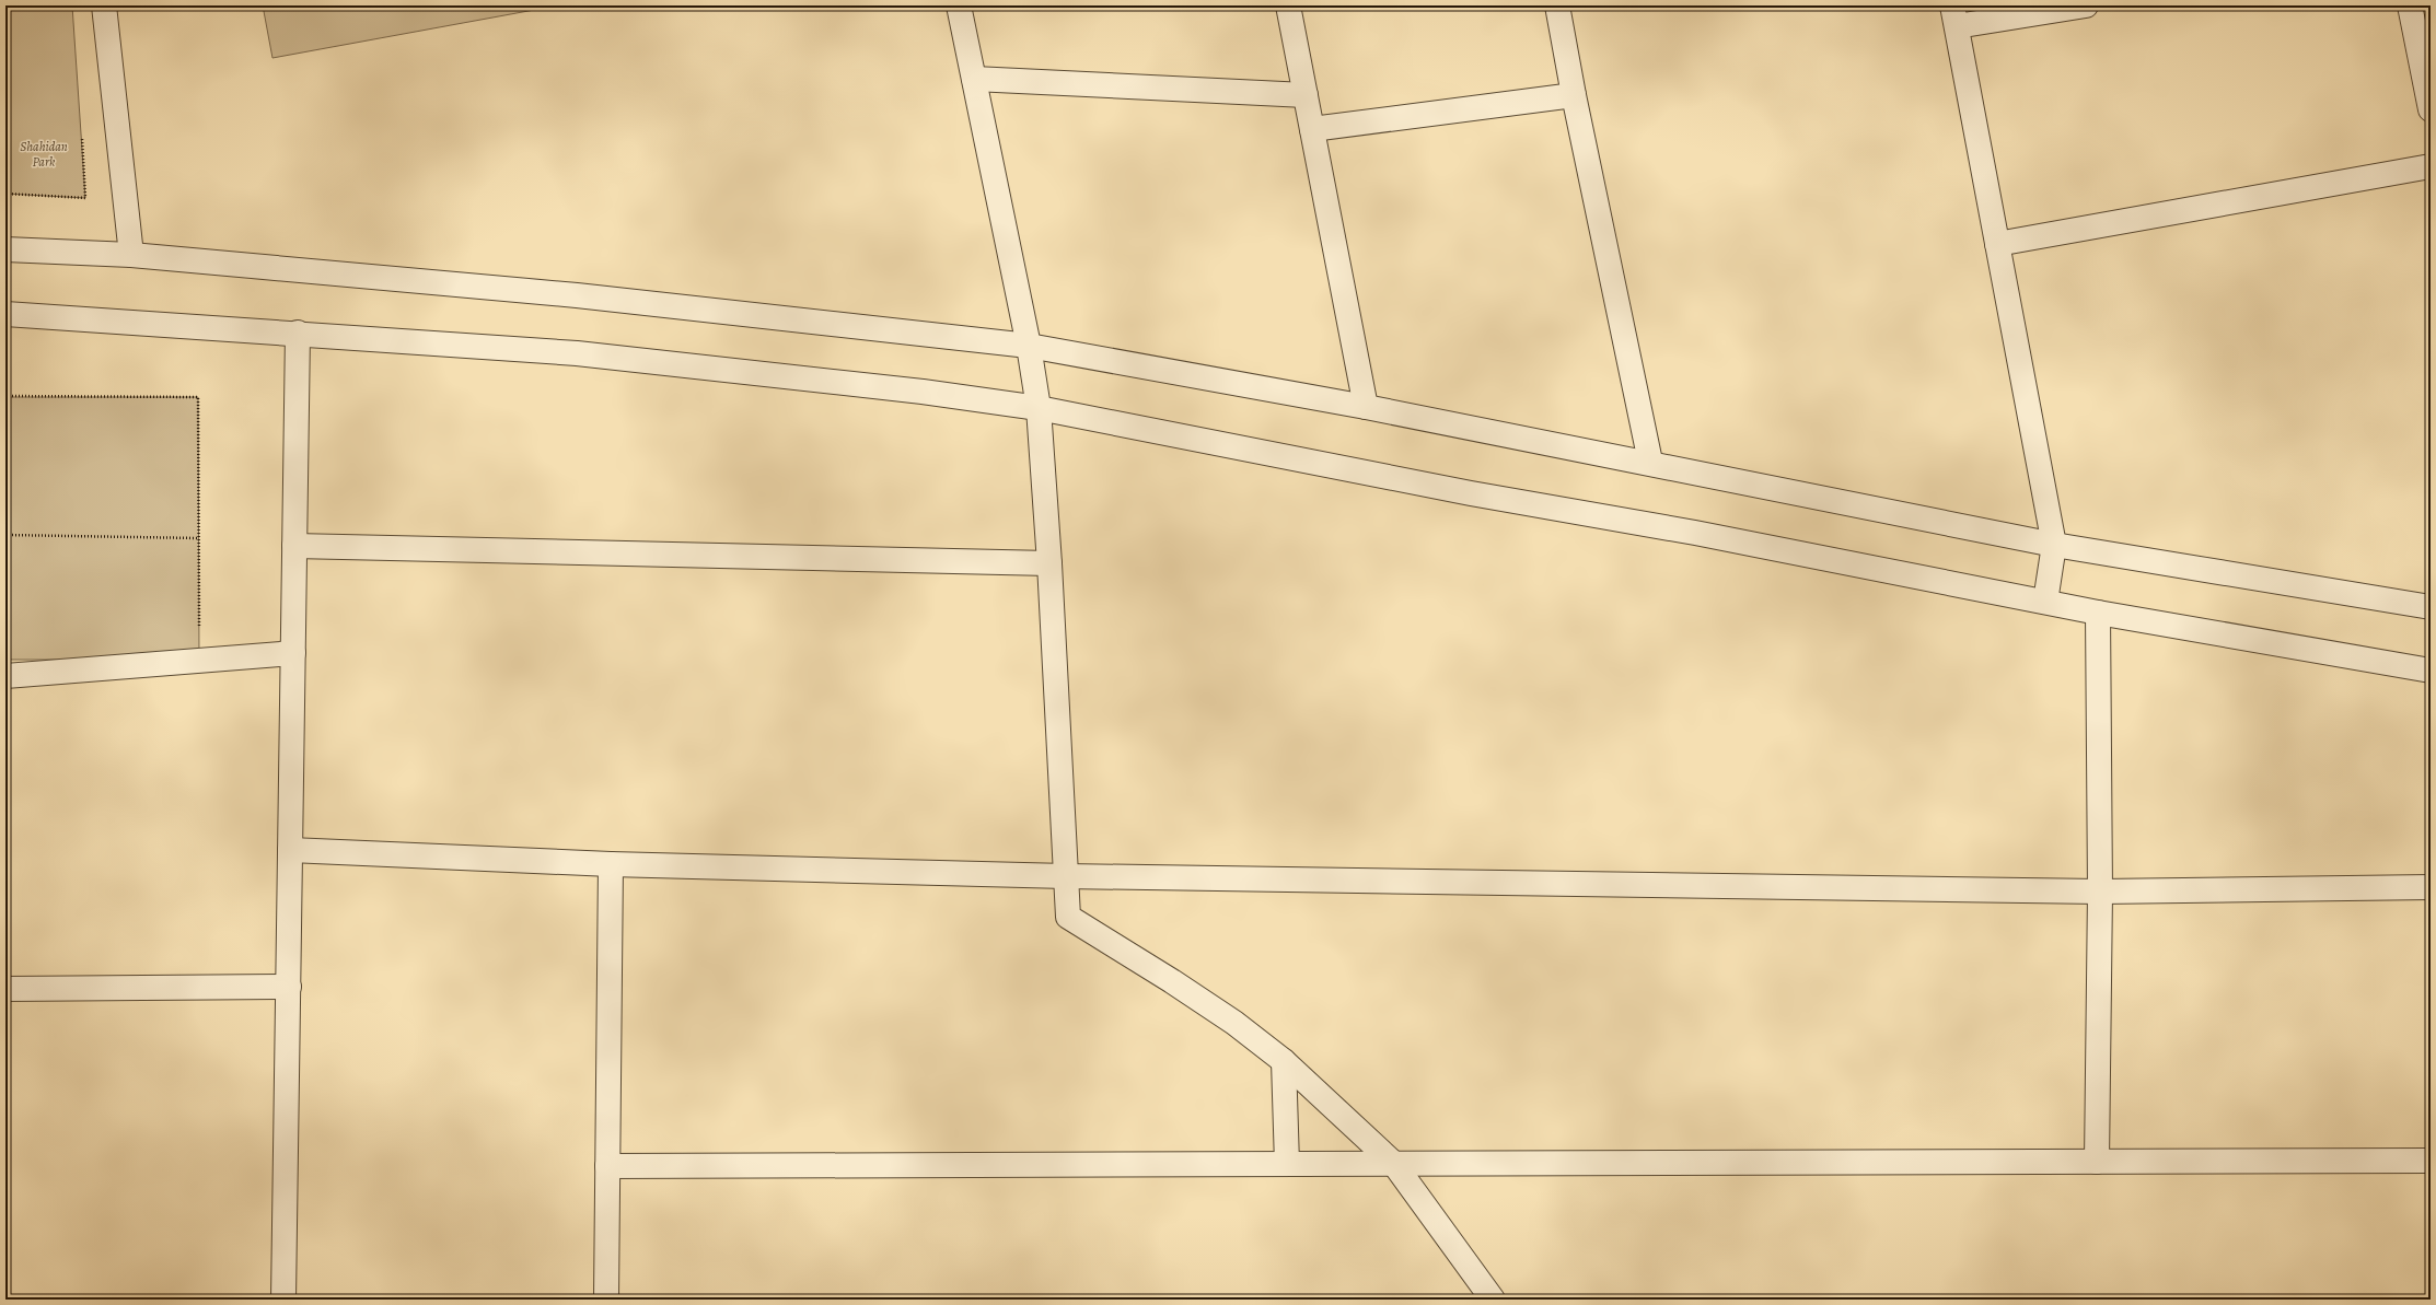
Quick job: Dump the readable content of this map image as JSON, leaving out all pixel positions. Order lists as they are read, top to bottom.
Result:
{
  "parks": ["Shahidan Park"]
}
